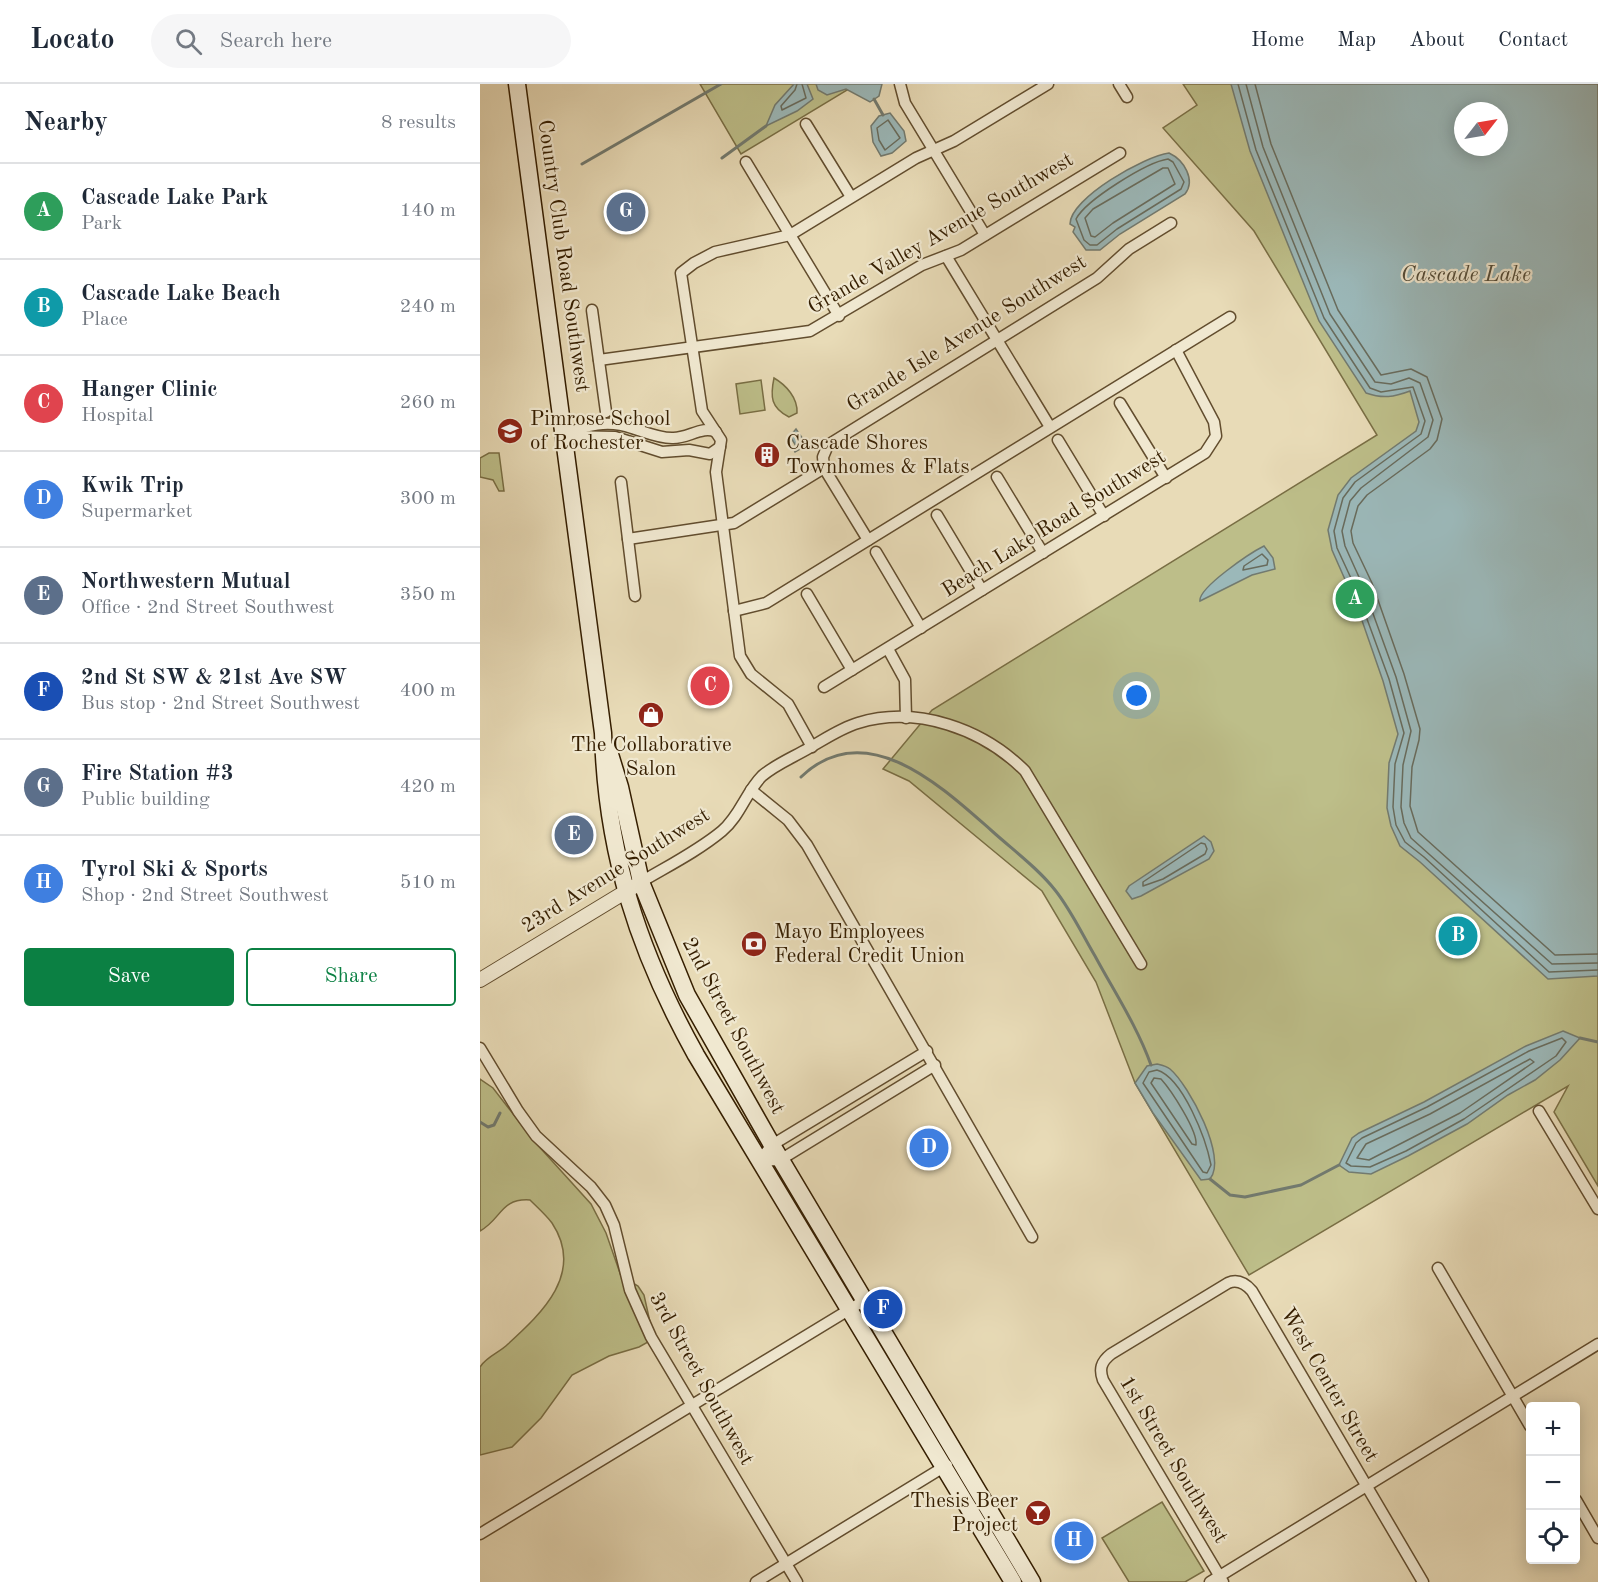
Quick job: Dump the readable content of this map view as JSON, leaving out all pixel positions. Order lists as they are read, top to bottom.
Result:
{
  "streets": {
    "main road": ["Country Club Road Southwest", "2nd Street Southwest"],
    "street": [
      "Grande Valley Avenue Southwest",
      "Grande Isle Avenue Southwest",
      "Beach Lake Road Southwest",
      "23rd Avenue Southwest",
      "3rd Street Southwest",
      "West Center Street",
      "1st Street Southwest"
    ]
  },
  "crossings": [
    ["Country Club Road Southwest", "2nd Street Southwest"],
    ["23rd Avenue Southwest", "2nd Street Southwest"],
    ["West Center Street", "1st Street Southwest"]
  ],
  "water": ["Cascade Lake"],
  "places": {
    "school or university": ["Pimrose School of Rochester"],
    "building": ["Cascade Shores Townhomes & Flats"],
    "shop": ["The Collaborative Salon"],
    "bank": ["Mayo Employees Federal Credit Union"],
    "bar": ["Thesis Beer Project"]
  },
  "north": "top right",
  "page": {
    "header": "Locato",
    "search": "Search here",
    "nav": [
      "Home",
      "Map",
      "About",
      "Contact"
    ],
    "heading": ["Nearby", "8 results"],
    "list": [
      {
        "mark": "A",
        "name": "Cascade Lake Park",
        "note": "Park",
        "value": "140 m"
      },
      {
        "mark": "B",
        "name": "Cascade Lake Beach",
        "note": "Place",
        "value": "240 m"
      },
      {
        "mark": "C",
        "name": "Hanger Clinic",
        "note": "Hospital",
        "value": "260 m"
      },
      {
        "mark": "D",
        "name": "Kwik Trip",
        "note": "Supermarket",
        "value": "300 m"
      },
      {
        "mark": "E",
        "name": "Northwestern Mutual",
        "note": "Office · 2nd Street Southwest",
        "value": "350 m"
      },
      {
        "mark": "F",
        "name": "2nd St SW & 21st Ave SW",
        "note": "Bus stop · 2nd Street Southwest",
        "value": "400 m"
      },
      {
        "mark": "G",
        "name": "Fire Station #3",
        "note": "Public building",
        "value": "420 m"
      },
      {
        "mark": "H",
        "name": "Tyrol Ski & Sports",
        "note": "Shop · 2nd Street Southwest",
        "value": "510 m"
      }
    ],
    "pins": [
      "G",
      "A",
      "C",
      "E",
      "B",
      "D",
      "F",
      "H"
    ],
    "buttons": ["Save", "Share"],
    "map_buttons": ["+", "−"]
  }
}
